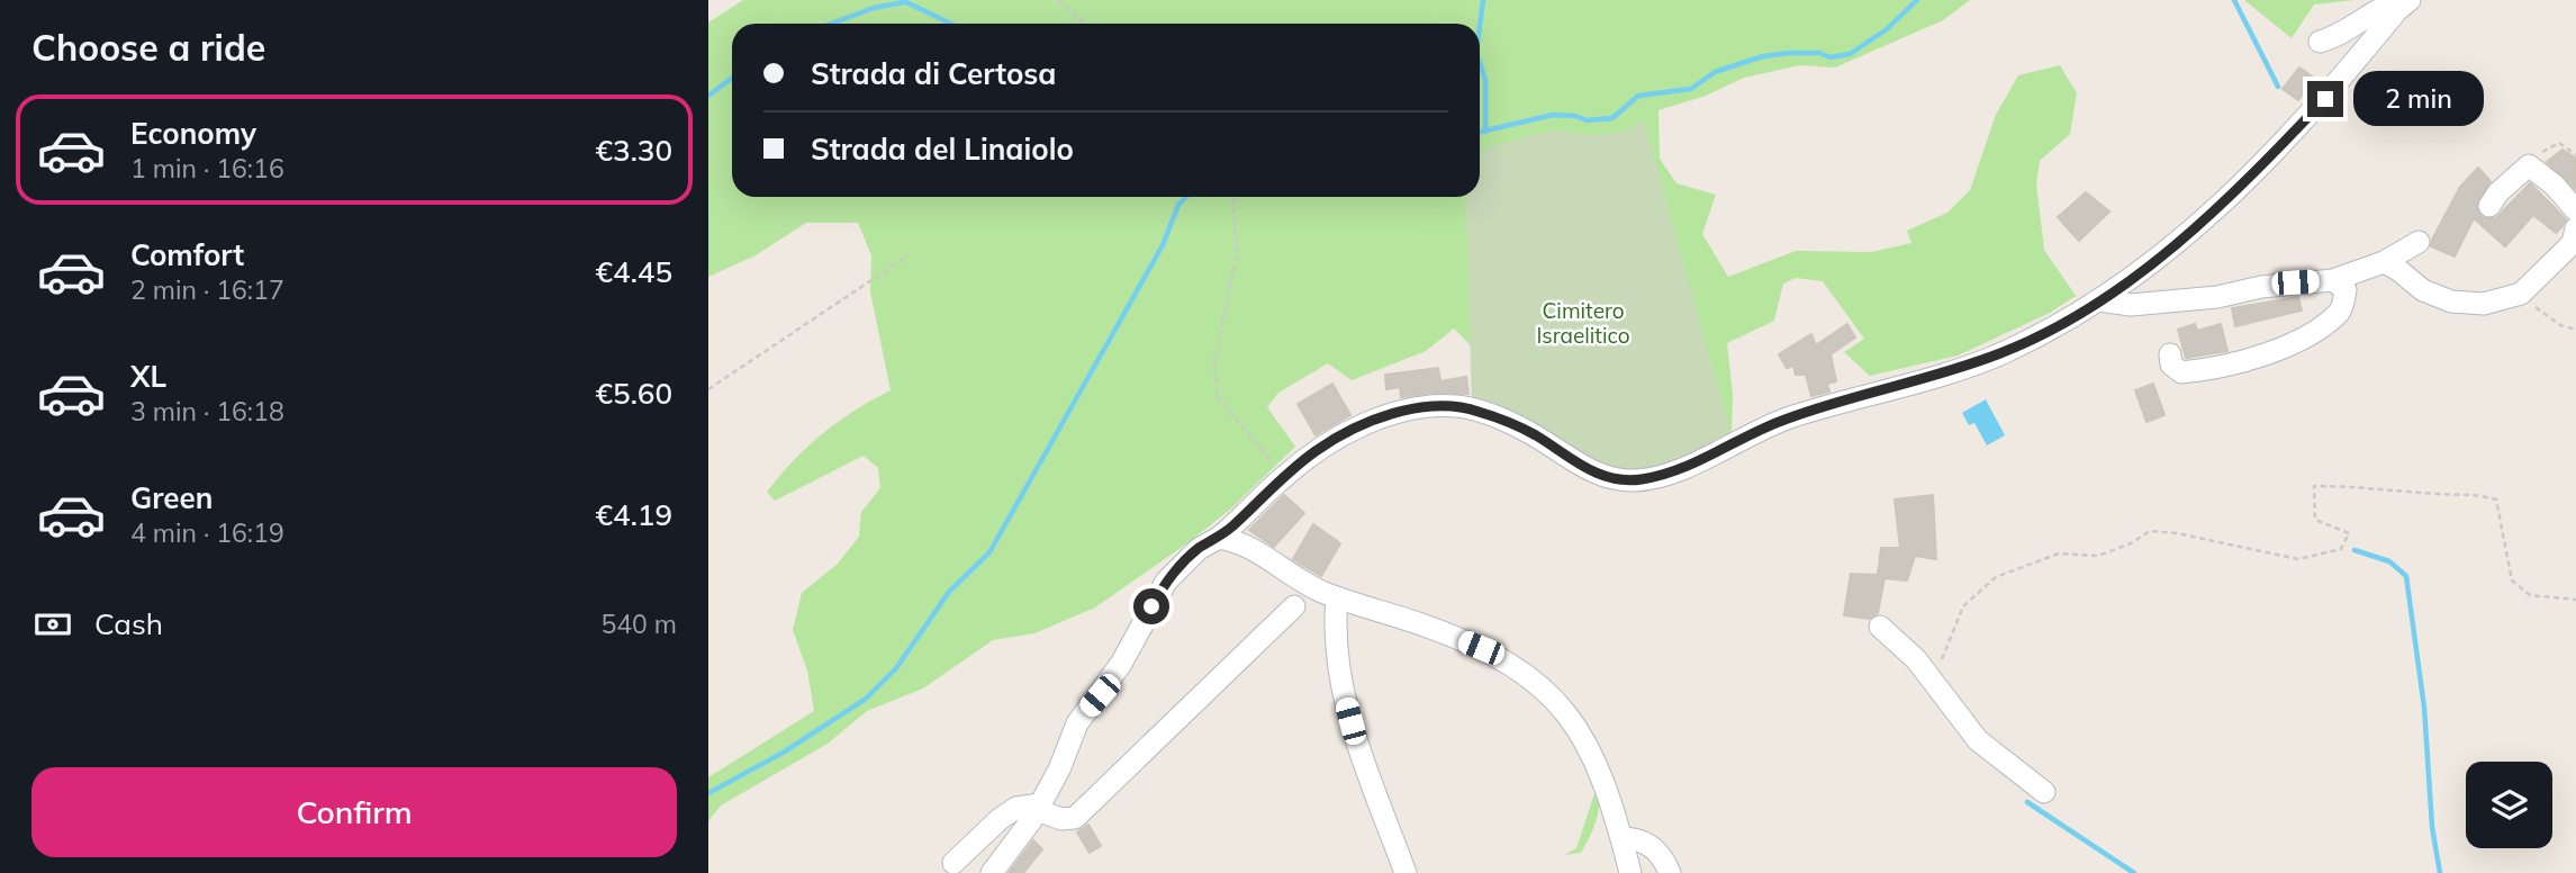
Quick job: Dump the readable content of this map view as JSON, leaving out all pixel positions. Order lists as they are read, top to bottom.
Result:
{
  "parks": ["Cimitero Israelitico"],
  "page": {
    "heading": "Choose a ride",
    "banner": ["Strada di Certosa", "Strada del Linaiolo"],
    "bubble": "2 min",
    "list": [
      {
        "name": "Economy",
        "note": "1 min · 16:16",
        "value": "€3.30"
      },
      {
        "name": "Comfort",
        "note": "2 min · 16:17",
        "value": "€4.45"
      },
      {
        "name": "XL",
        "note": "3 min · 16:18",
        "value": "€5.60"
      },
      {
        "name": "Green",
        "note": "4 min · 16:19",
        "value": "€4.19"
      }
    ],
    "pay": ["Cash", "540 m"],
    "buttons": "Confirm"
  }
}
